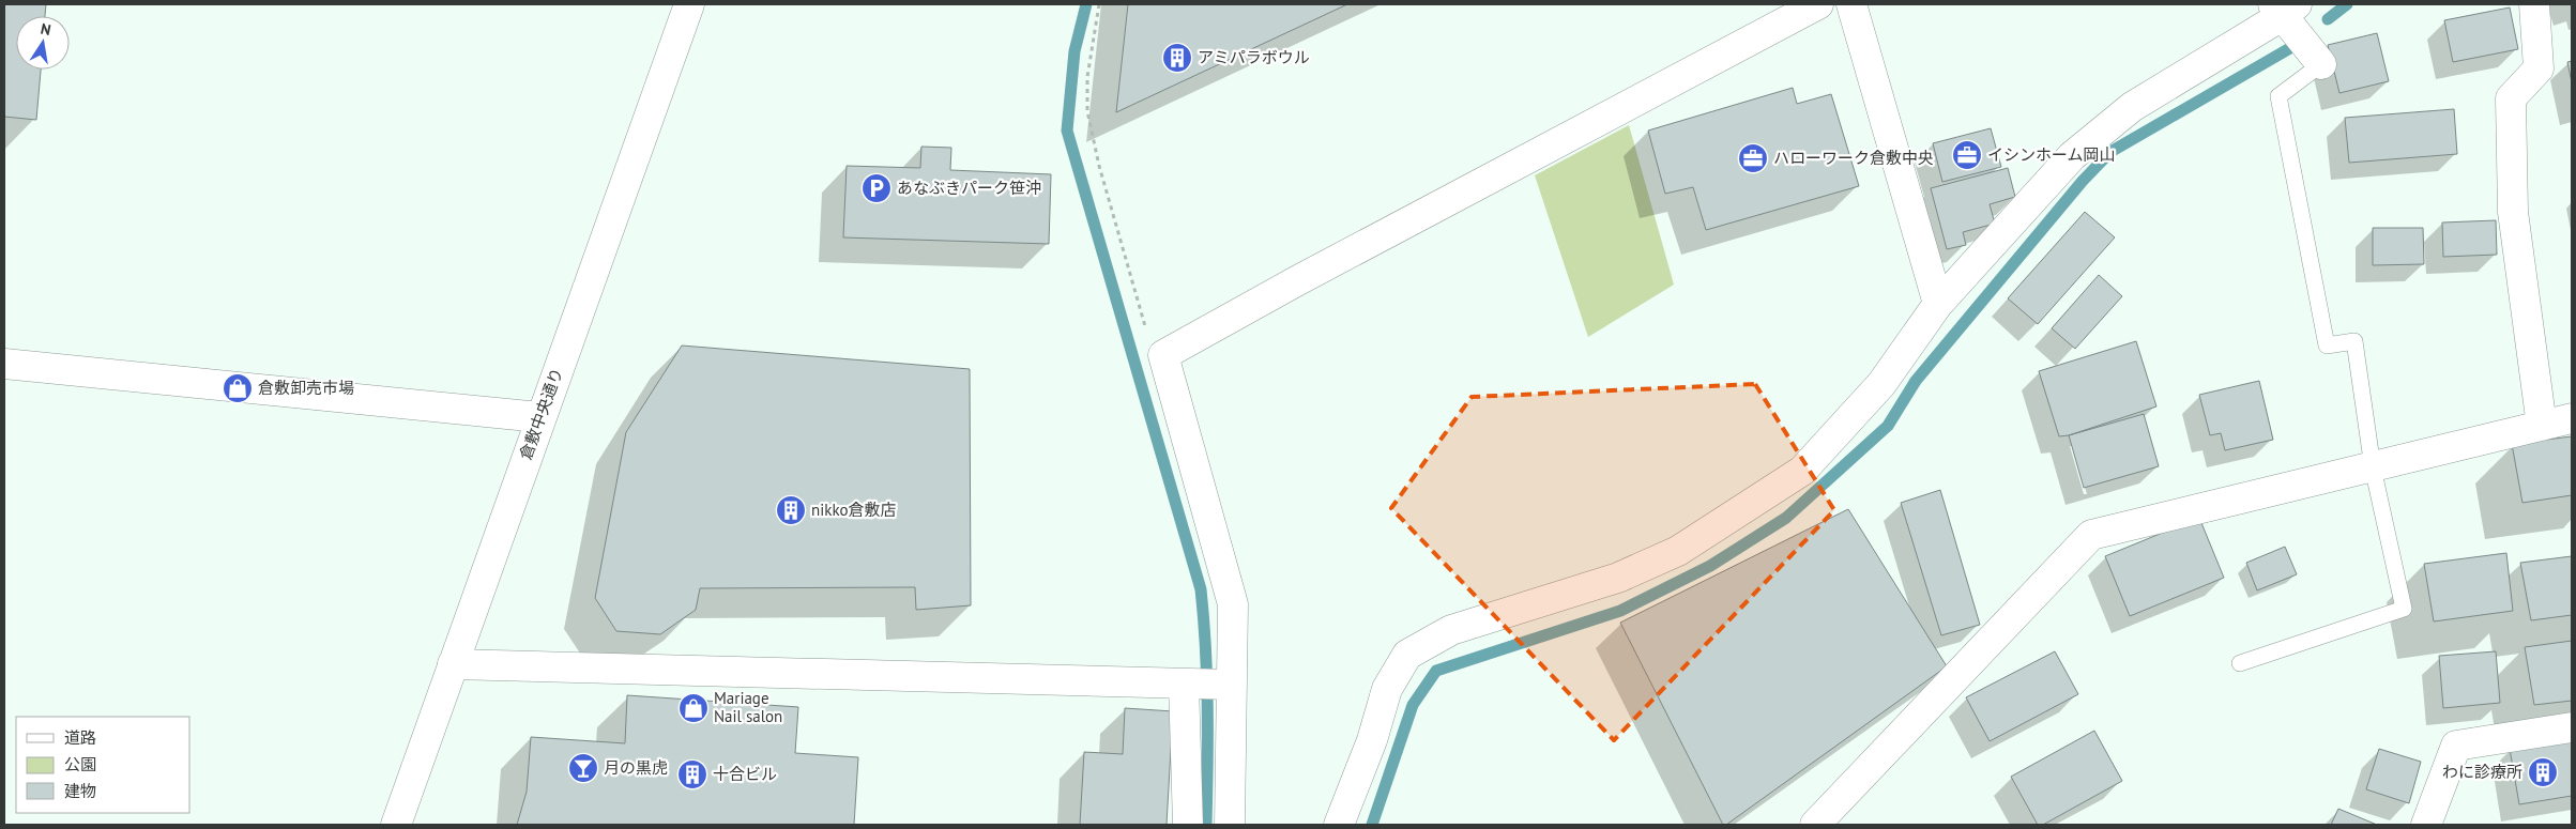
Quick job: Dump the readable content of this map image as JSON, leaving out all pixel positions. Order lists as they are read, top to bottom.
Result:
{
  "streets": {
    "street": ["倉敷中央通り"]
  },
  "places": {
    "building": [
      "アミパラボウル",
      "nikko倉敷店",
      "わに診療所",
      "十合ビル"
    ],
    "office": ["イシンホーム岡山", "ハローワーク倉敷中央"],
    "parking": ["あなぶきパーク笹沖"],
    "shop": ["倉敷卸売市場", "Mariage Nail salon"],
    "bar": ["月の黒虎"]
  },
  "legend": ["道路", "公園", "建物"],
  "north": "top"
}
